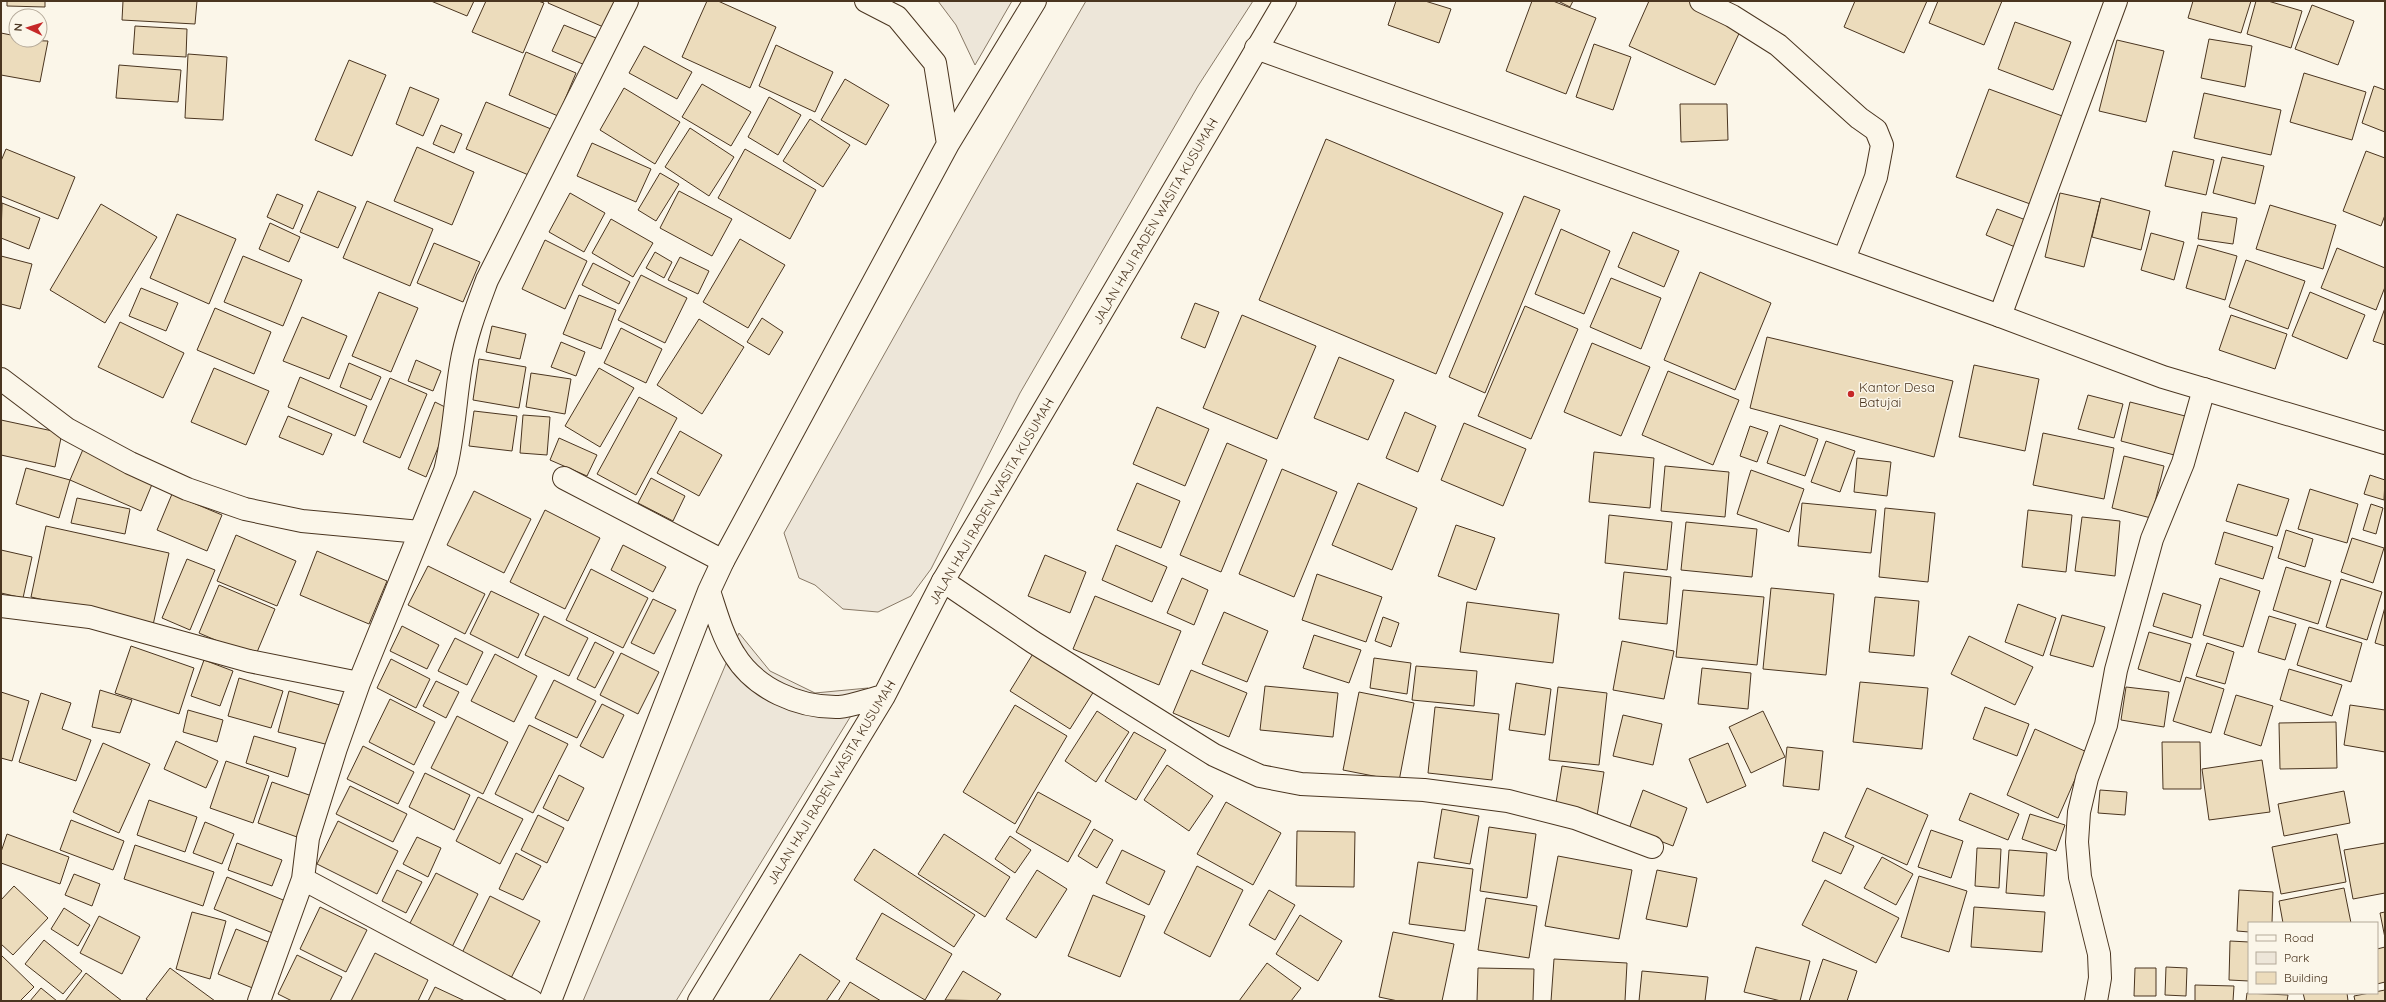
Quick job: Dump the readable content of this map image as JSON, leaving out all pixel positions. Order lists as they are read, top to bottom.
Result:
{
  "streets": {
    "main road": ["JALAN HAJI RADEN WASITA KUSUMAH"]
  },
  "places": ["Kantor Desa Batujai"],
  "legend": ["Road", "Park", "Building"],
  "north": "left"
}
